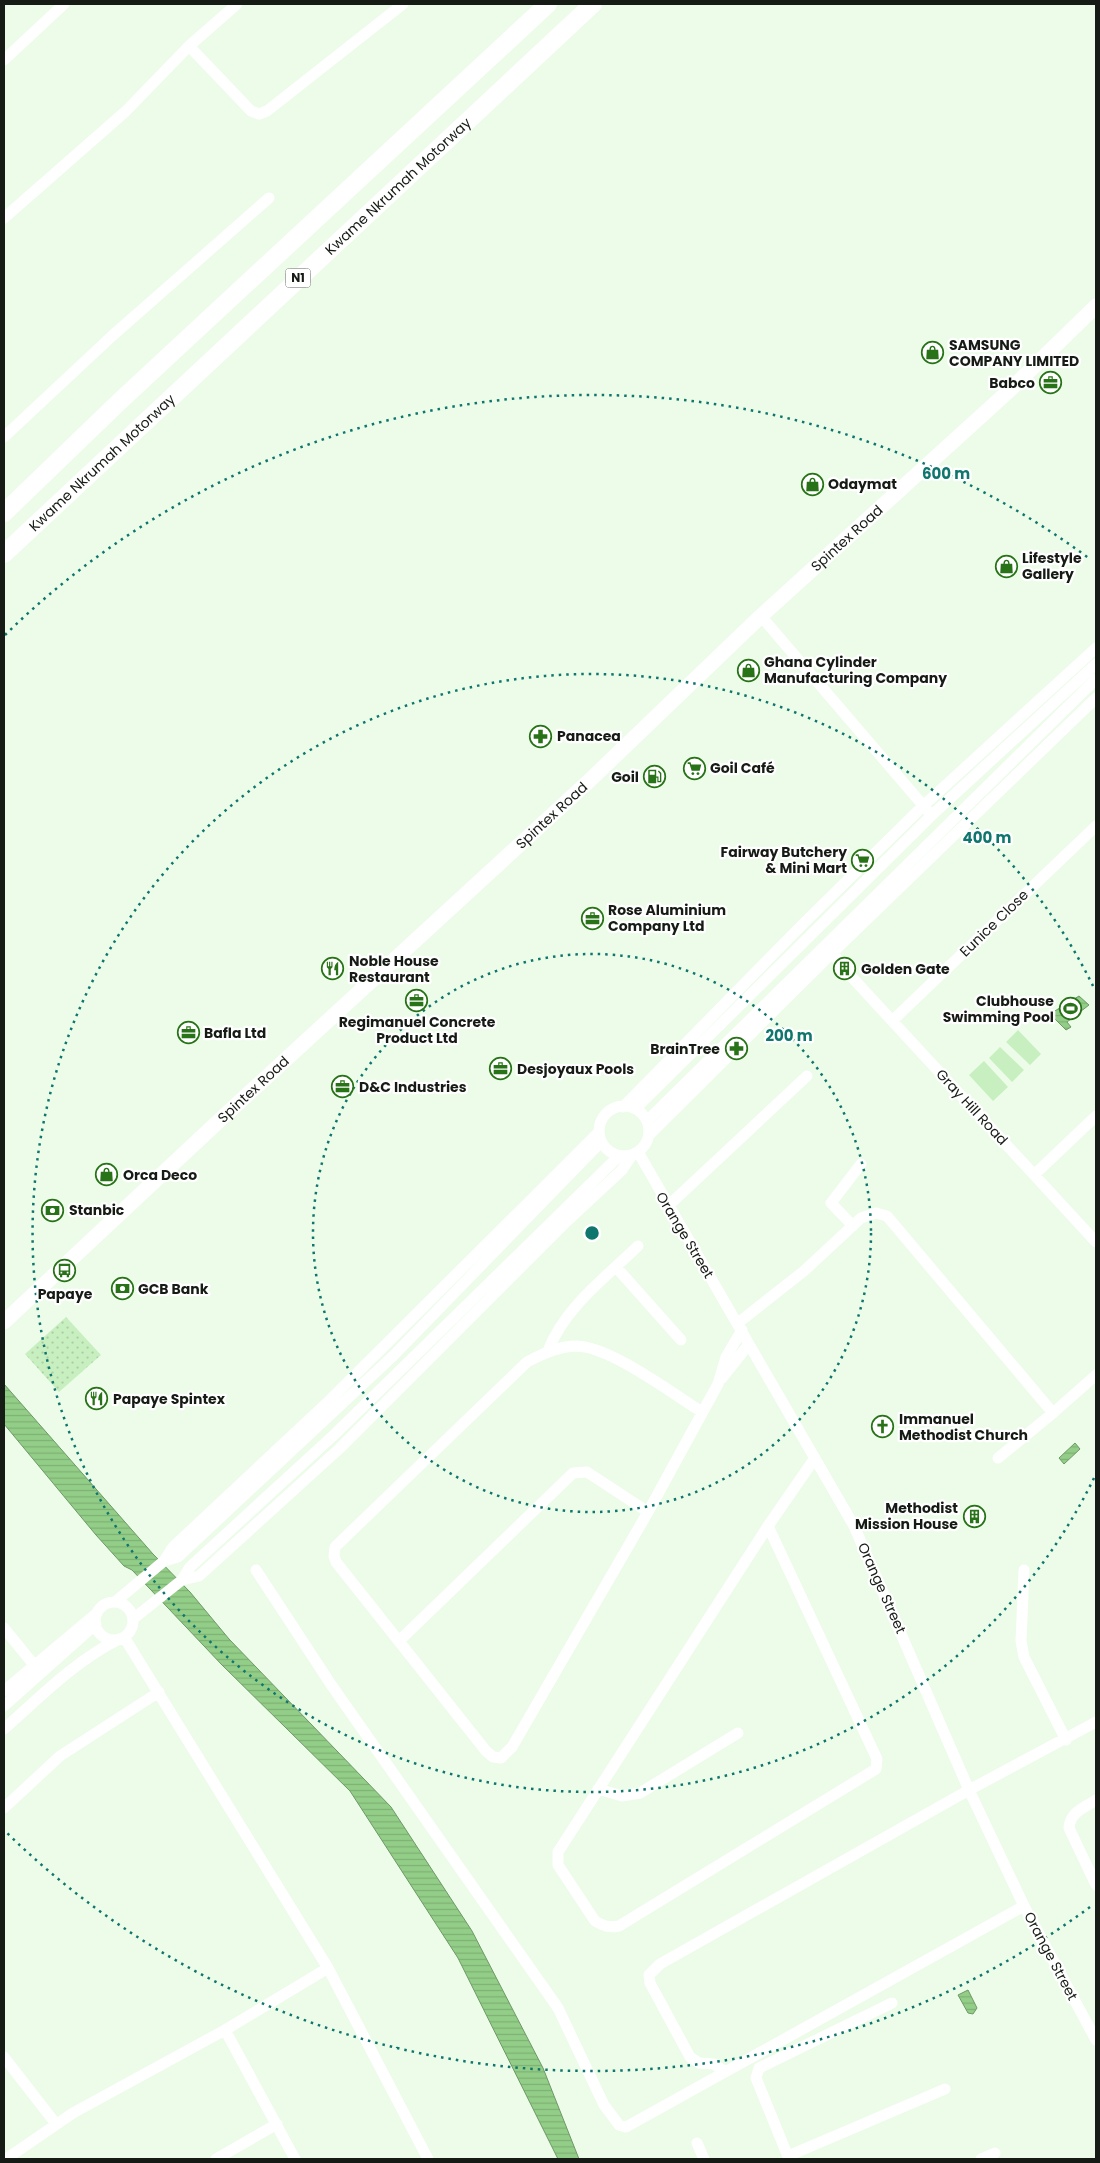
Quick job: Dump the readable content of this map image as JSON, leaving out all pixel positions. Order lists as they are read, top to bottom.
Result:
{
  "streets": {
    "highway": ["Kwame Nkrumah Motorway", "N1"],
    "main road": ["Spintex Road"],
    "street": ["Eunice Close", "Gray Hill Road", "Orange Street"]
  },
  "crossings": [
    ["Eunice Close", "Gray Hill Road"]
  ],
  "places": {
    "shop": [
      "SAMSUNG COMPANY LIMITED",
      "Odaymat",
      "Lifestyle Gallery",
      "Ghana Cylinder Manufacturing Company",
      "Orca Deco"
    ],
    "office": [
      "Babco",
      "Rose Aluminium Company Ltd",
      "Regimanuel Concrete Product Ltd",
      "Bafla Ltd",
      "Desjoyaux Pools",
      "D&C Industries"
    ],
    "pharmacy": ["Panacea", "BrainTree"],
    "supermarket": ["Goil Café", "Fairway Butchery & Mini Mart"],
    "fuel station": ["Goil"],
    "restaurant": ["Noble House Restaurant", "Papaye Spintex"],
    "building": ["Golden Gate", "Methodist Mission House"],
    "sports": ["Clubhouse Swimming Pool"],
    "bank": ["Stanbic", "GCB Bank"],
    "bus stop": ["Papaye"],
    "church": ["Immanuel Methodist Church"]
  },
  "rings": ["600 m", "400 m", "200 m"]
}
